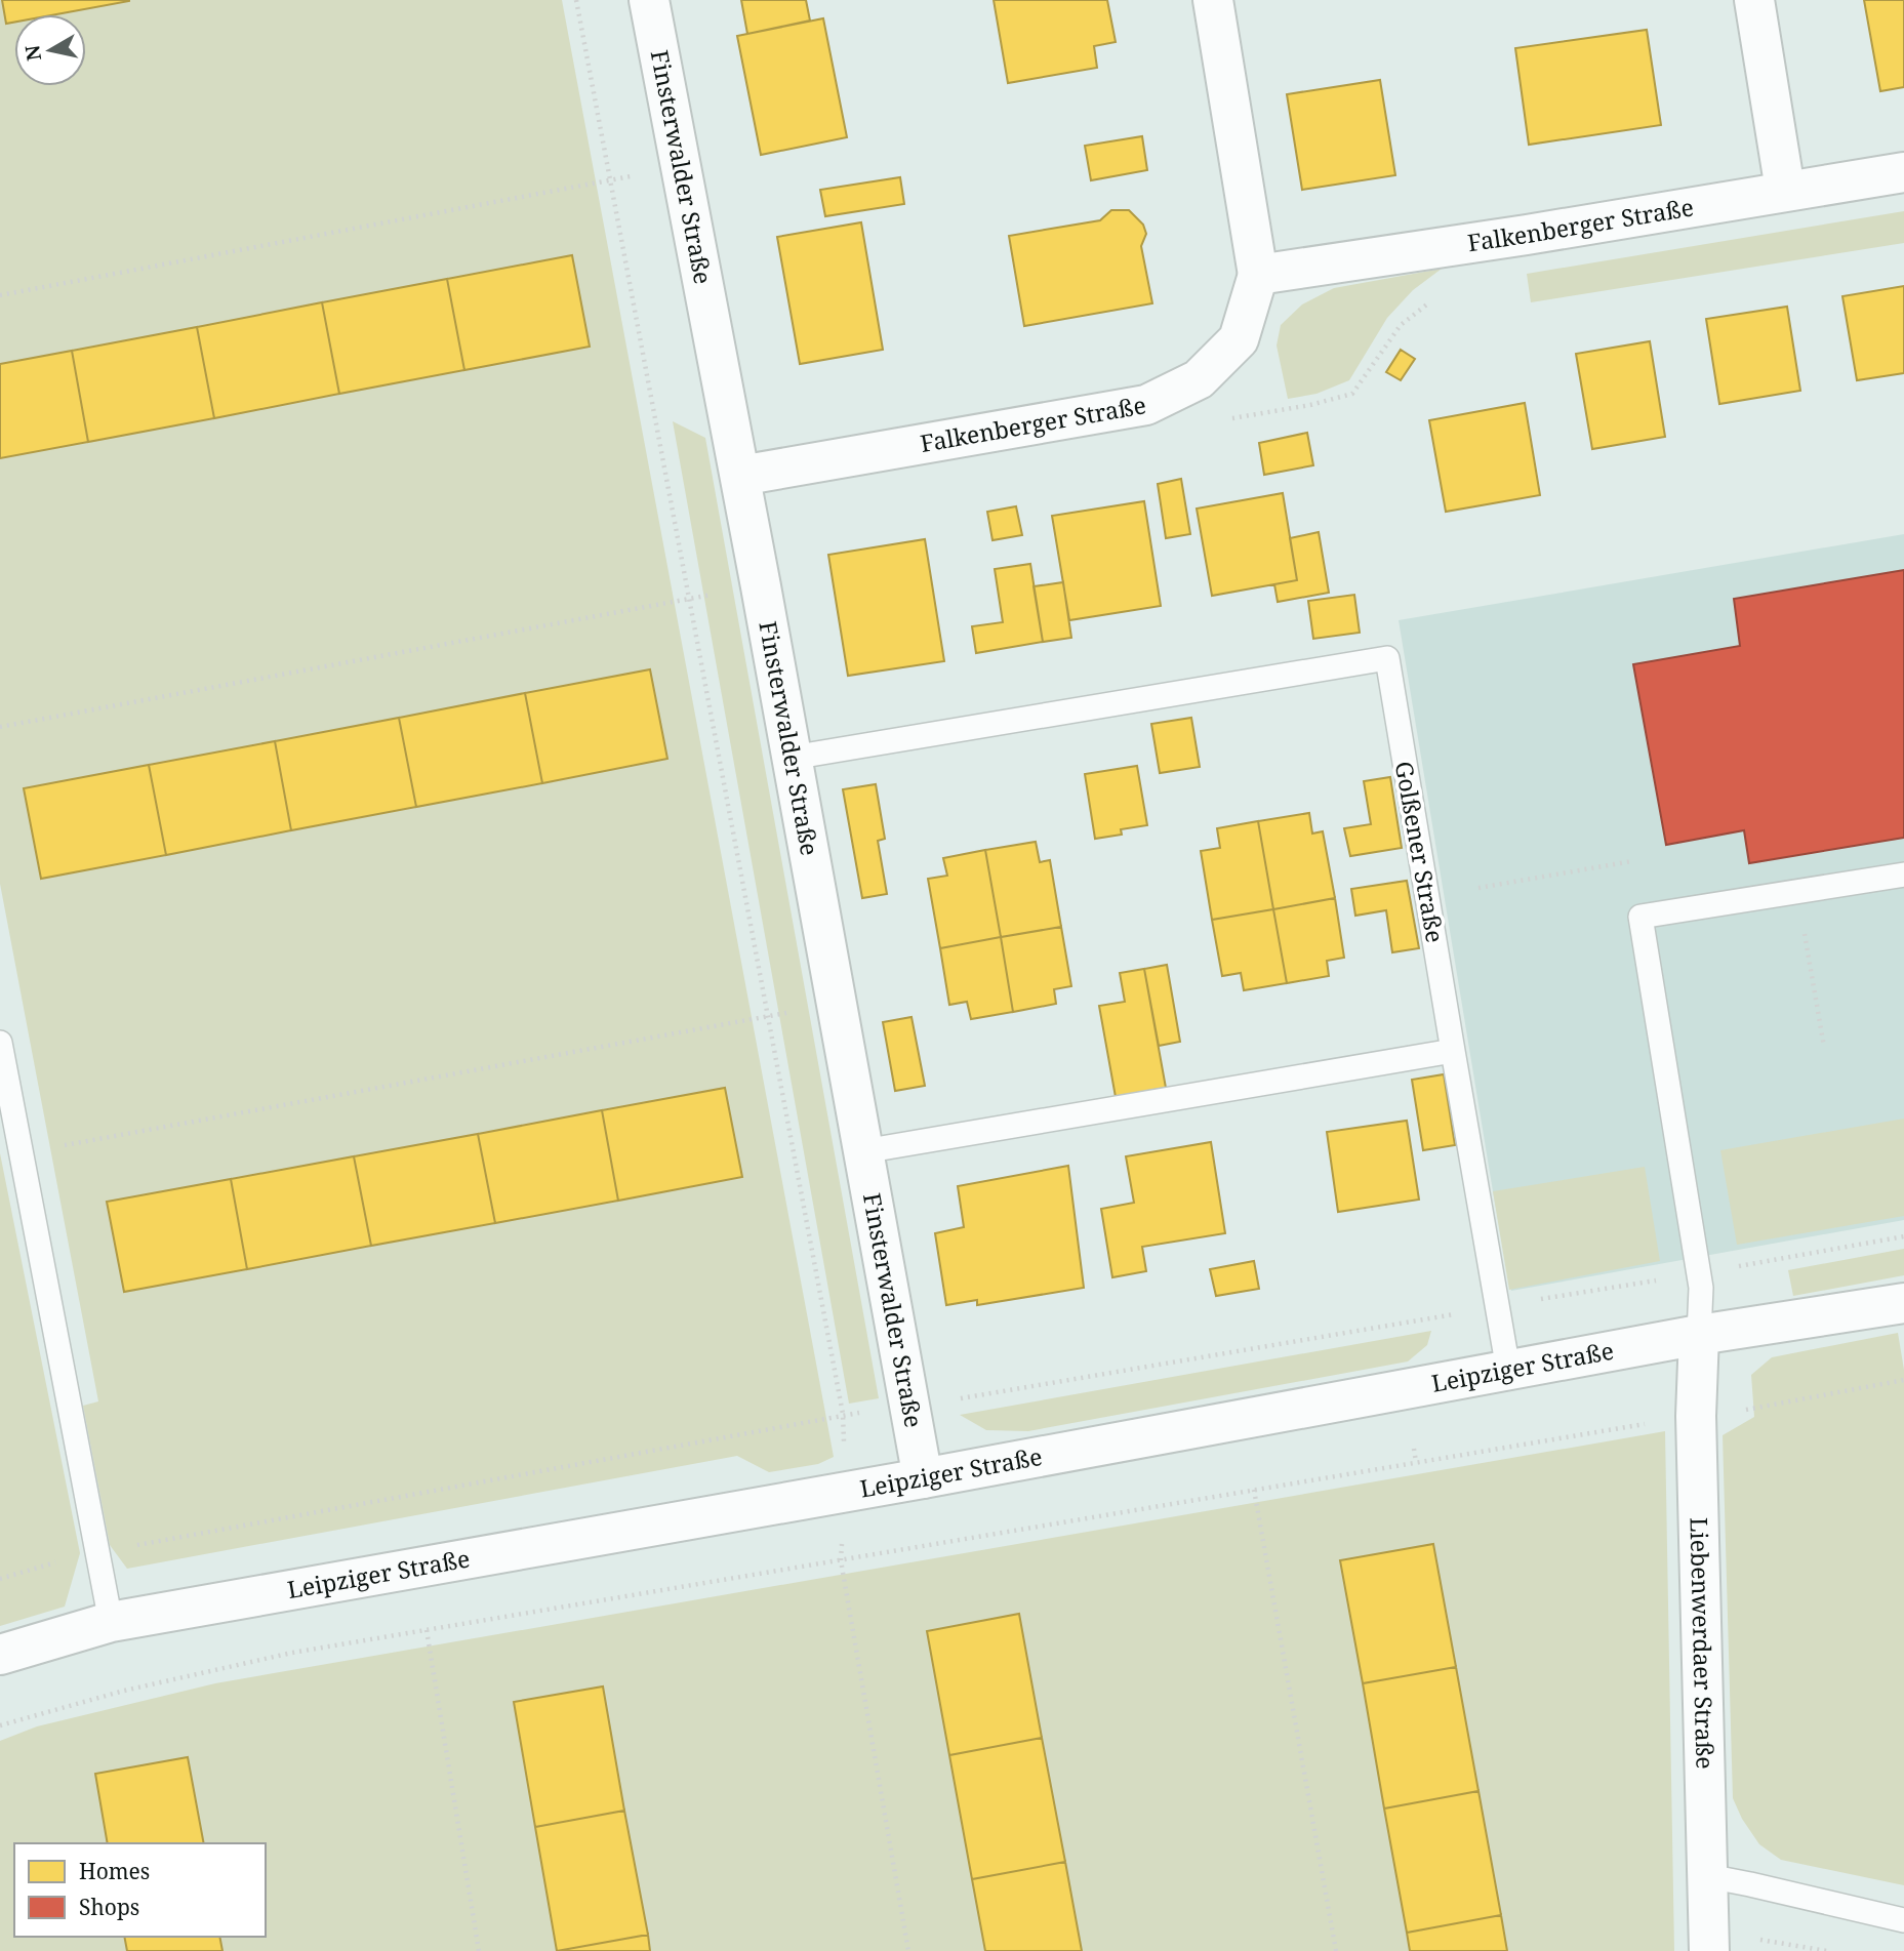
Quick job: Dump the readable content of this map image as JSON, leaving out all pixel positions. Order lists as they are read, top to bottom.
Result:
{
  "streets": {
    "street": [
      "Finsterwalder Straße",
      "Falkenberger Straße",
      "Leipziger Straße",
      "Liebenwerdaer Straße"
    ],
    "lane": ["Golßener Straße"]
  },
  "crossings": [
    ["Finsterwalder Straße", "Falkenberger Straße"],
    ["Finsterwalder Straße", "Golßener Straße"],
    ["Finsterwalder Straße", "Leipziger Straße"],
    ["Leipziger Straße", "Liebenwerdaer Straße"]
  ],
  "legend": ["Homes", "Shops"],
  "north": "left"
}
